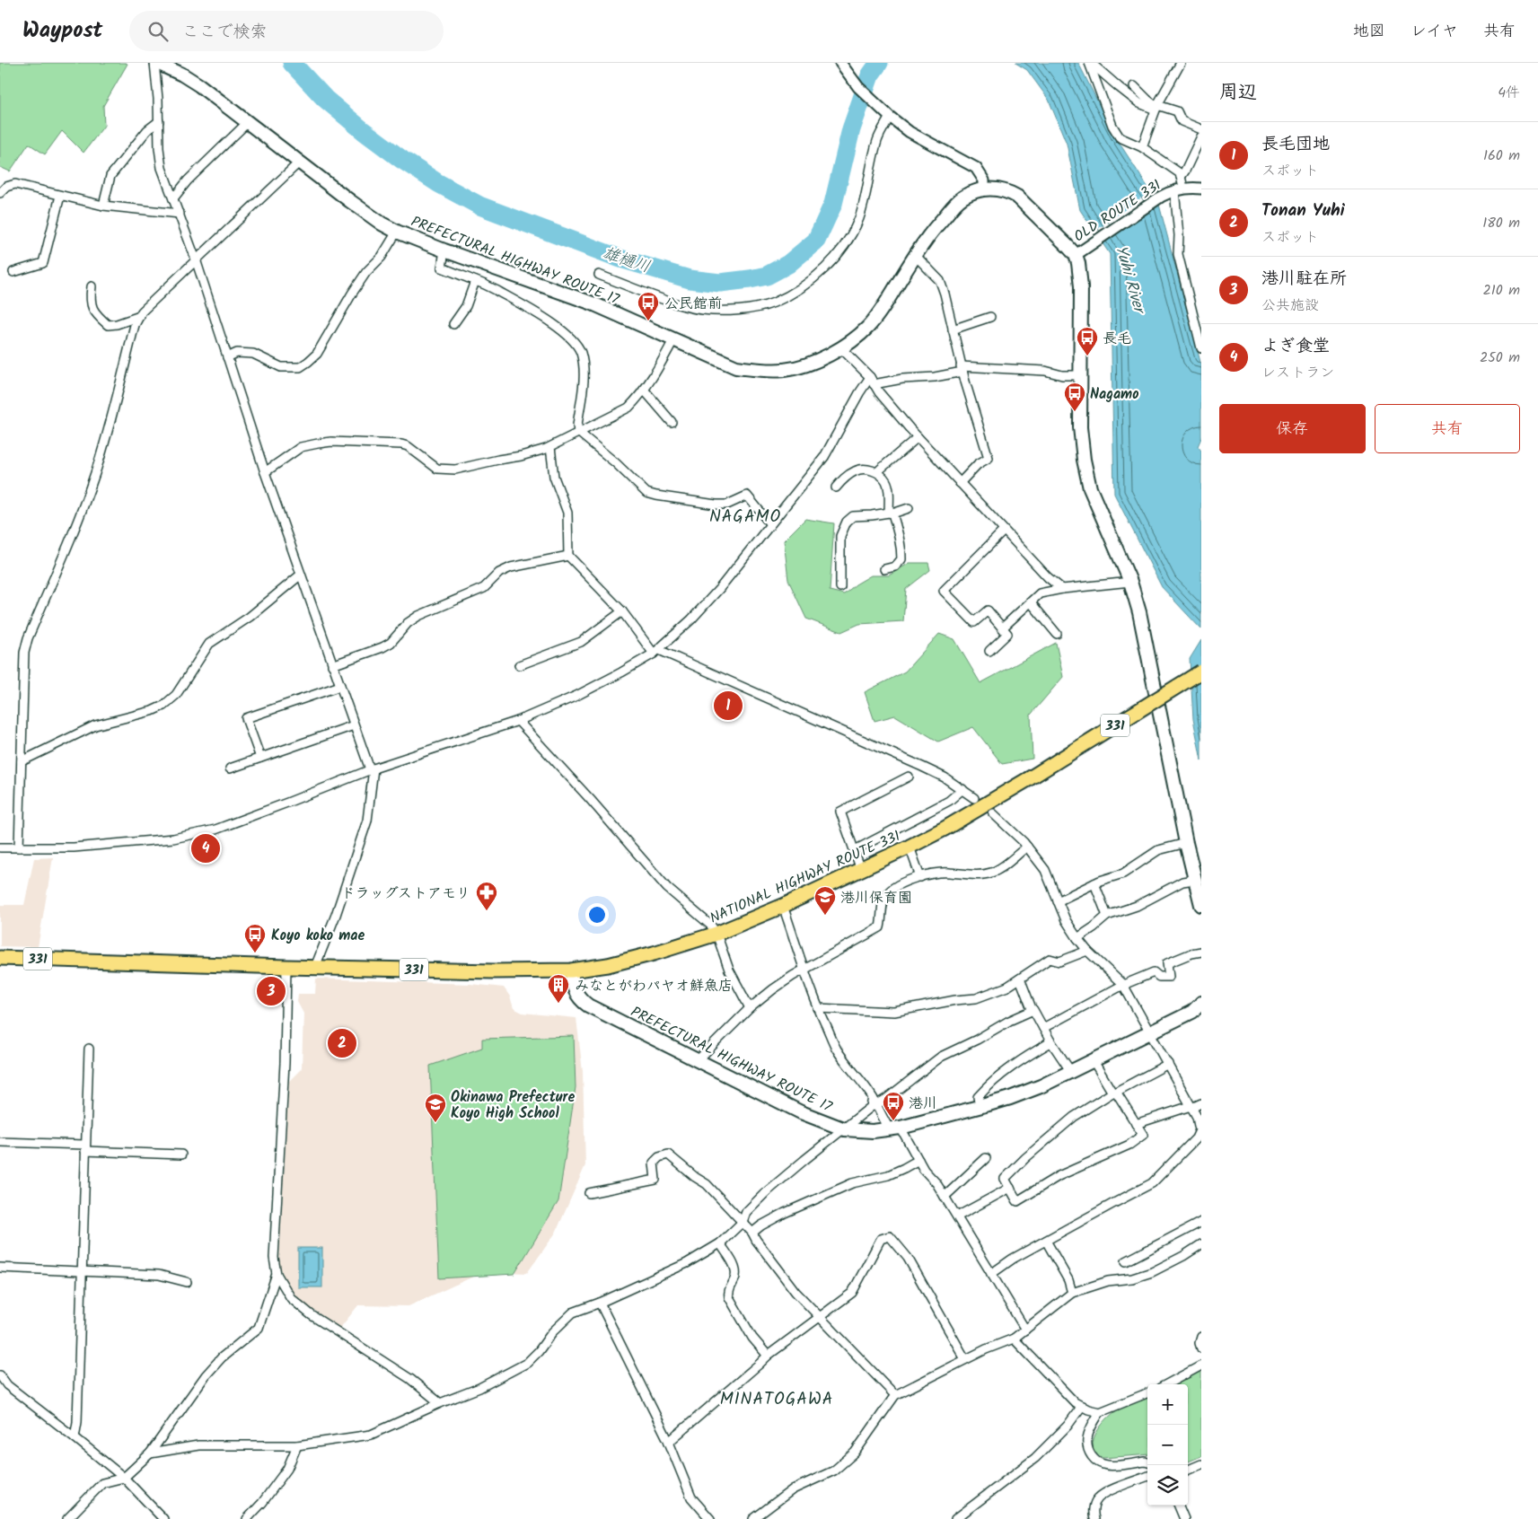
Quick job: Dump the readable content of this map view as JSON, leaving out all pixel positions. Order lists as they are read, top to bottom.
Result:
{
  "streets": {
    "highway": ["331", "NATIONAL HIGHWAY ROUTE 331"],
    "main road": ["PREFECTURAL HIGHWAY ROUTE 17"],
    "street": ["OLD ROUTE 331"]
  },
  "crossings": [
    ["OLD ROUTE 331", "PREFECTURAL HIGHWAY ROUTE 17"],
    ["PREFECTURAL HIGHWAY ROUTE 17", "NATIONAL HIGHWAY ROUTE 331"]
  ],
  "districts": ["NAGAMO", "MINATOGAWA"],
  "water": ["雄樋川", "Yuhi River"],
  "places": {
    "bus stop": [
      "公民館前",
      "長毛",
      "Nagamo",
      "Koyo koko mae",
      "港川"
    ],
    "pharmacy": ["ドラッグストアモリ"],
    "school or university": ["港川保育園", "Okinawa Prefecture Koyo High School"],
    "building": ["みなとがわパヤオ鮮魚店"]
  },
  "page": {
    "header": "Waypost",
    "search": "ここで検索",
    "nav": ["地図", "レイヤ", "共有"],
    "heading": ["周辺", "4件"],
    "list": [
      {
        "mark": "1",
        "name": "長毛団地",
        "note": "スポット",
        "value": "160 m"
      },
      {
        "mark": "2",
        "name": "Tonan Yuhi",
        "note": "スポット",
        "value": "180 m"
      },
      {
        "mark": "3",
        "name": "港川駐在所",
        "note": "公共施設",
        "value": "210 m"
      },
      {
        "mark": "4",
        "name": "よぎ食堂",
        "note": "レストラン",
        "value": "250 m"
      }
    ],
    "buttons": ["保存", "共有"],
    "pins": [
      "1",
      "4",
      "3",
      "2"
    ],
    "map_buttons": ["+", "−"]
  }
}
